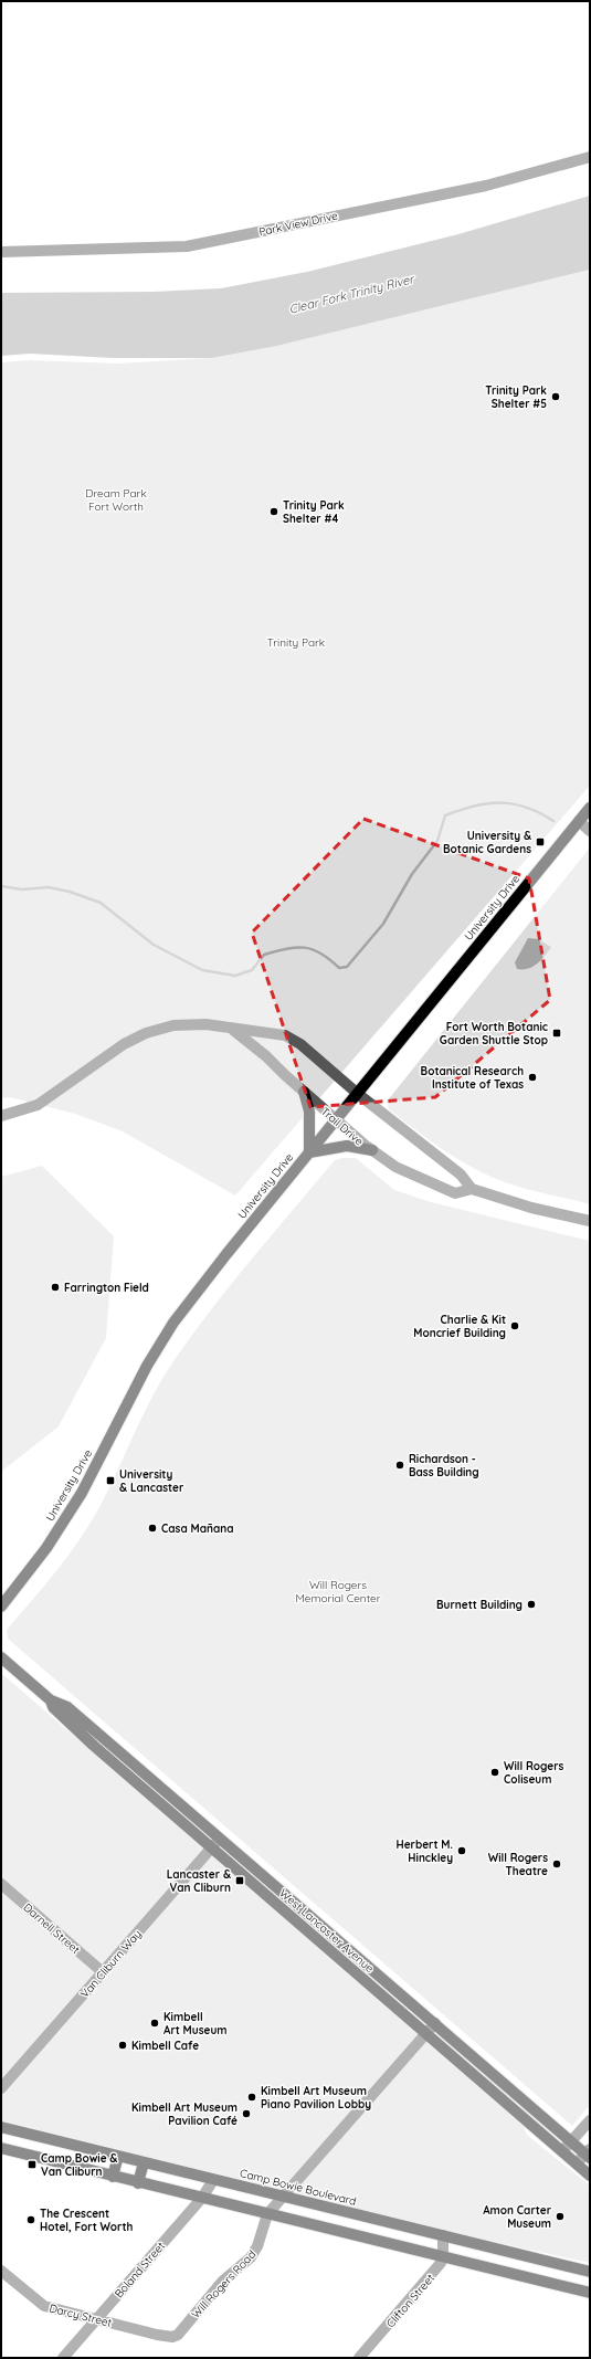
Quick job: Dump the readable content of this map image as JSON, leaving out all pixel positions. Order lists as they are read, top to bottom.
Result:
{
  "streets": {
    "main road": ["University Drive", "West Lancaster Avenue", "Camp Bowie Boulevard"],
    "street": [
      "Park View Drive",
      "Trail Drive",
      "Darnell Street",
      "Van Cliburn Way",
      "Boland Street",
      "Will Rogers Road",
      "Clifton Street",
      "Darcy Street"
    ]
  },
  "crossings": [
    ["University Drive", "Trail Drive"],
    ["Darnell Street", "Van Cliburn Way"],
    ["West Lancaster Avenue", "Van Cliburn Way"],
    ["West Lancaster Avenue", "Will Rogers Road"],
    ["Camp Bowie Boulevard", "Boland Street"],
    ["Camp Bowie Boulevard", "Will Rogers Road"],
    ["Boland Street", "Darcy Street"],
    ["Will Rogers Road", "Darcy Street"]
  ],
  "water": ["Clear Fork Trinity River"],
  "parks": ["Dream Park Fort Worth", "Trinity Park", "Will Rogers Memorial Center"],
  "places": {
    "other": [
      "Trinity Park Shelter #5",
      "Trinity Park Shelter #4",
      "Botanical Research Institute of Texas",
      "Farrington Field",
      "Charlie & Kit Moncrief Building",
      "Richardson - Bass Building",
      "Casa Mañana",
      "Burnett Building",
      "Will Rogers Coliseum",
      "Herbert M. Hinckley",
      "Will Rogers Theatre",
      "Kimbell Art Museum",
      "Kimbell Cafe",
      "Kimbell Art Museum Piano Pavilion Lobby",
      "Kimbell Art Museum Pavilion Café",
      "Amon Carter Museum",
      "The Crescent Hotel, Fort Worth"
    ],
    "transit": [
      "University & Botanic Gardens",
      "Fort Worth Botanic Garden Shuttle Stop",
      "University & Lancaster",
      "Lancaster & Van Cliburn",
      "Camp Bowie & Van Cliburn"
    ]
  }
}
